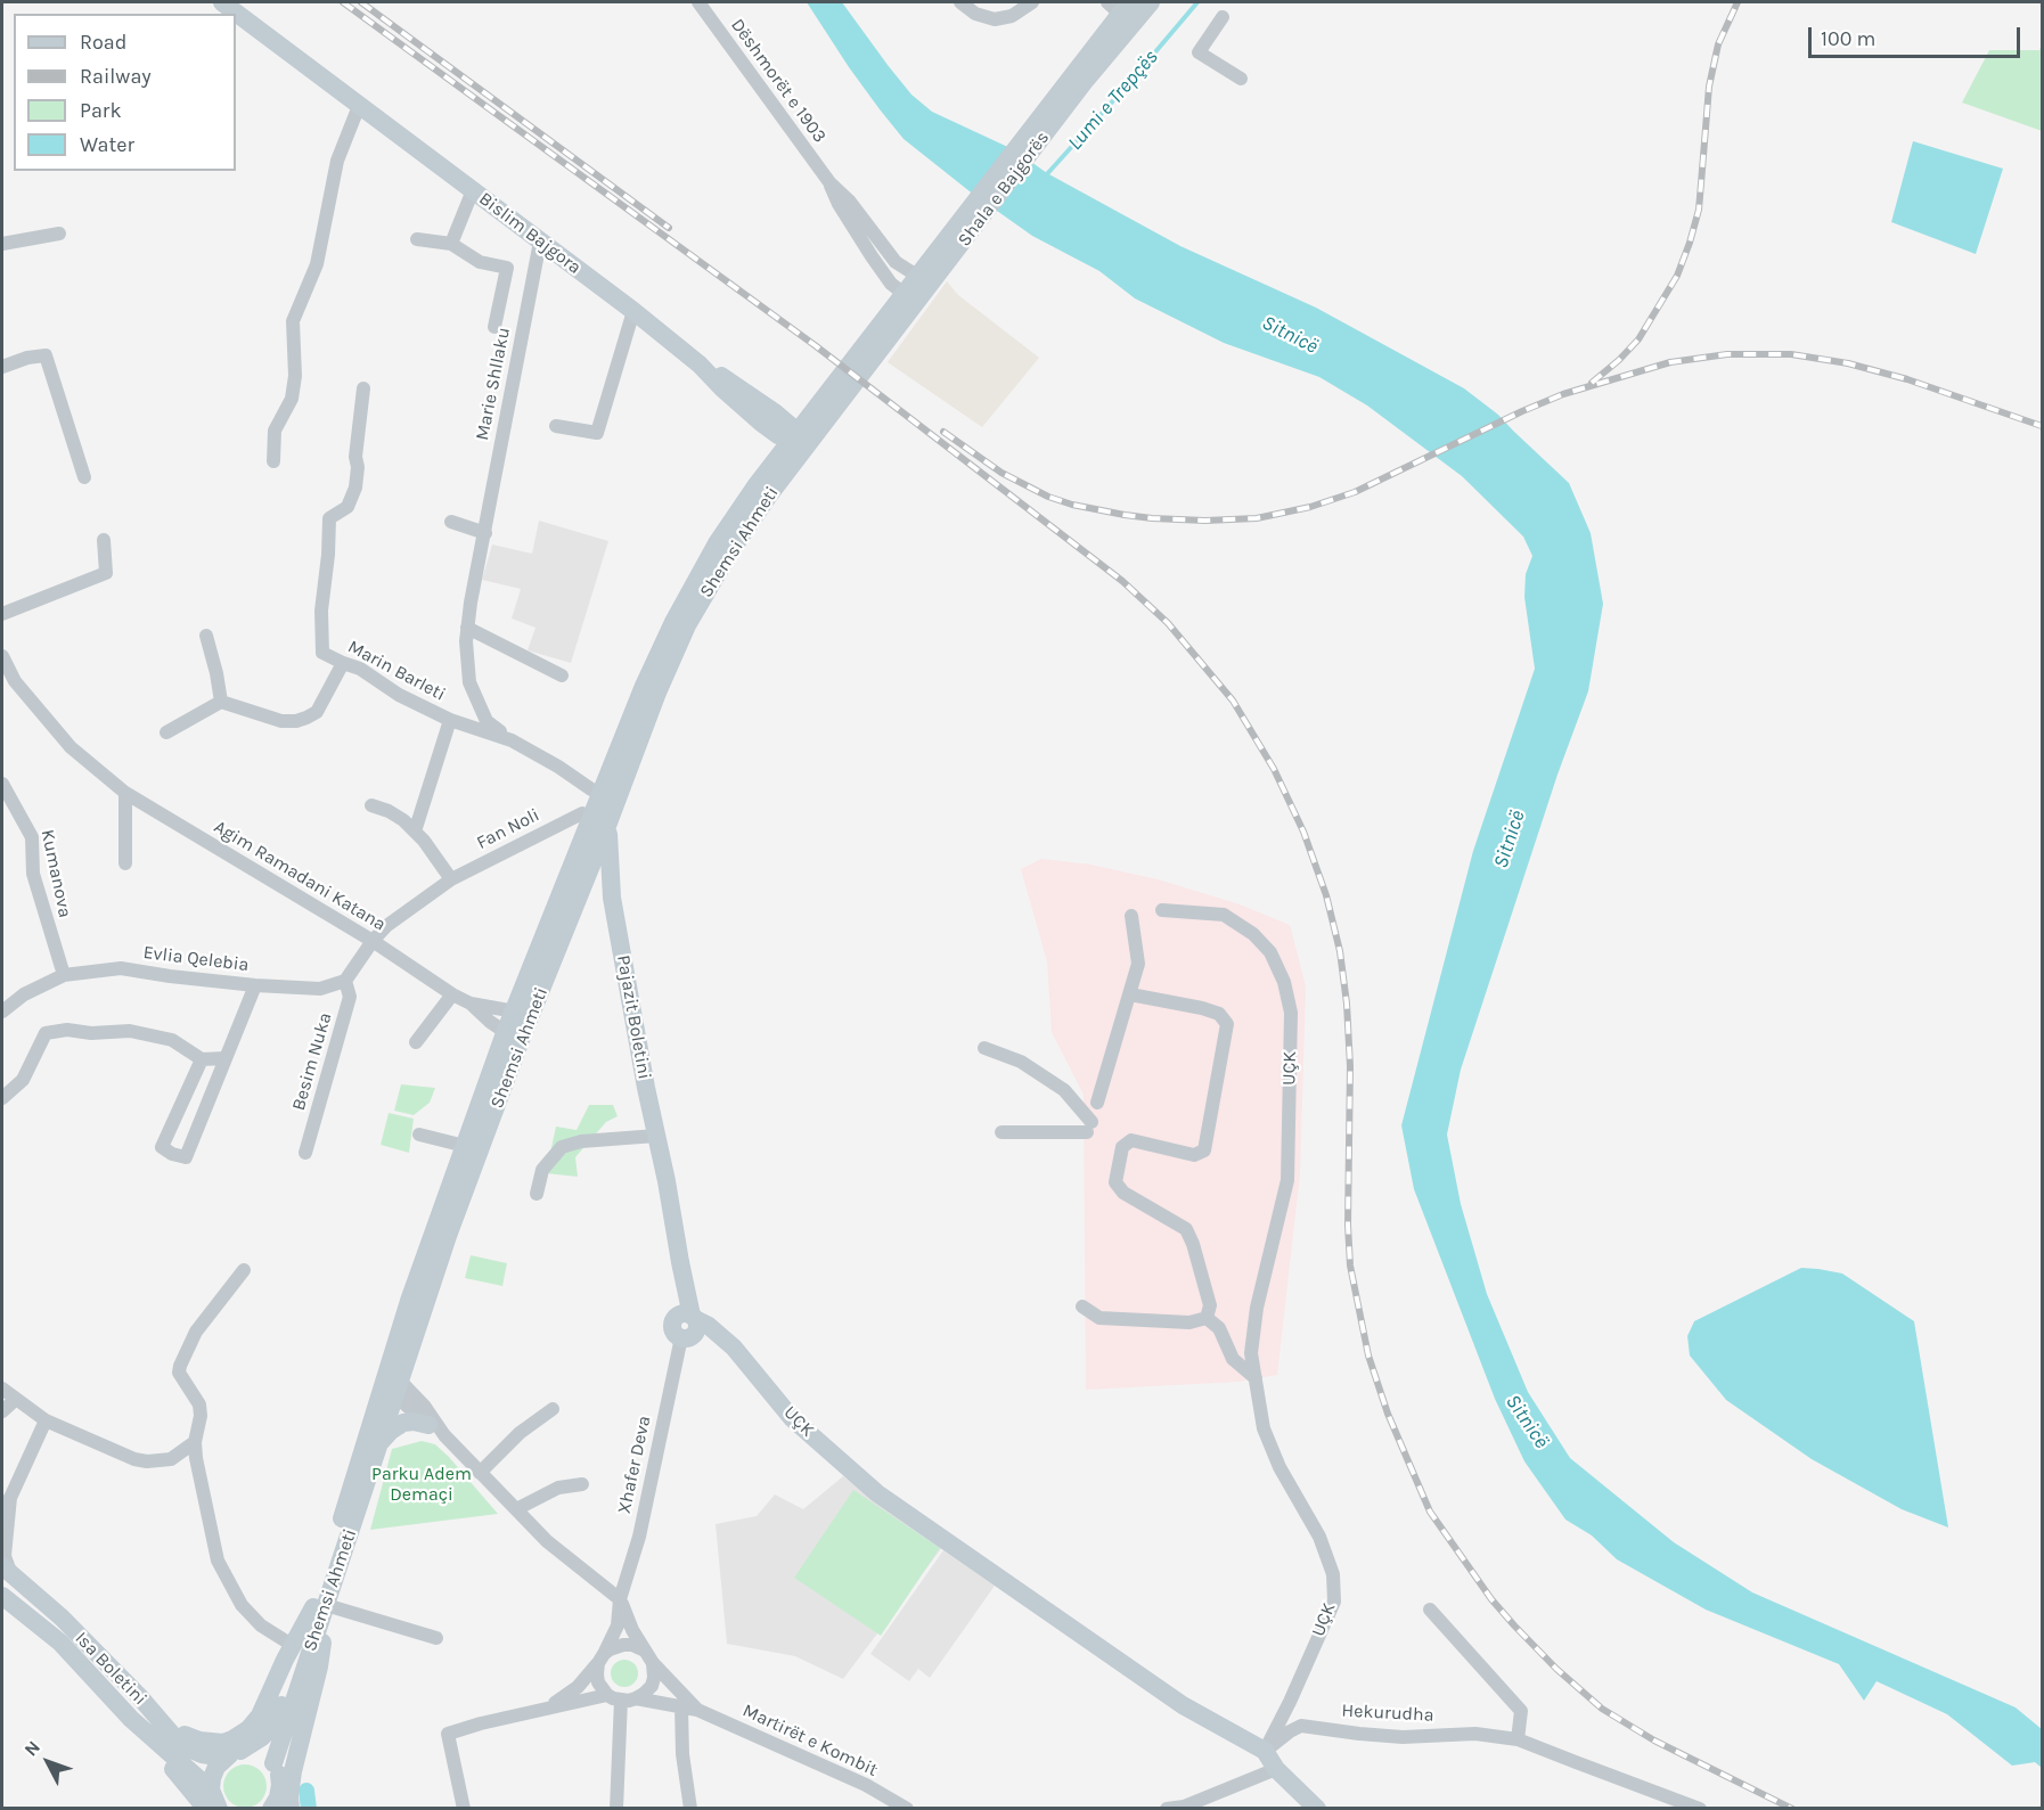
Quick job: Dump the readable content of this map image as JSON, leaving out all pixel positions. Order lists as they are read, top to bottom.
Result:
{
  "streets": {
    "main road": [
      "Shala e Bajgorës",
      "Bislim Bajgora",
      "Shemsi Ahmeti",
      "Pajazit Boletini",
      "UÇK",
      "Isa Boletini"
    ],
    "street": [
      "Dëshmorët e 1903",
      "Marie Shllaku",
      "Marin Barleti",
      "Fan Noli",
      "Kumanova",
      "Agim Ramadani Katana",
      "Evlia Qelebia",
      "Besim Nuka",
      "Xhafer Deva",
      "Hekurudha",
      "Martirët e Kombit"
    ]
  },
  "crossings": [
    ["Dëshmorët e 1903", "Shala e Bajgorës"],
    ["Shala e Bajgorës", "Shemsi Ahmeti"],
    ["Bislim Bajgora", "Marie Shllaku"],
    ["Bislim Bajgora", "Shemsi Ahmeti"],
    ["Marie Shllaku", "Marin Barleti"],
    ["Shemsi Ahmeti", "Fan Noli"],
    ["Shemsi Ahmeti", "Agim Ramadani Katana"],
    ["Shemsi Ahmeti", "Pajazit Boletini"],
    ["Shemsi Ahmeti", "Isa Boletini"],
    ["Fan Noli", "Agim Ramadani Katana"],
    ["Fan Noli", "Pajazit Boletini"],
    ["Kumanova", "Evlia Qelebia"],
    ["Evlia Qelebia", "Besim Nuka"],
    ["Pajazit Boletini", "UÇK"],
    ["Pajazit Boletini", "Xhafer Deva"],
    ["UÇK", "Xhafer Deva"],
    ["UÇK", "Hekurudha"]
  ],
  "water": ["Lumi e Trepçës", "Sitnicë"],
  "parks": ["Parku Adem Demaçi"],
  "legend": [
    "Road",
    "Railway",
    "Park",
    "Water"
  ],
  "scale_bar": "100 m",
  "north": "top left"
}
